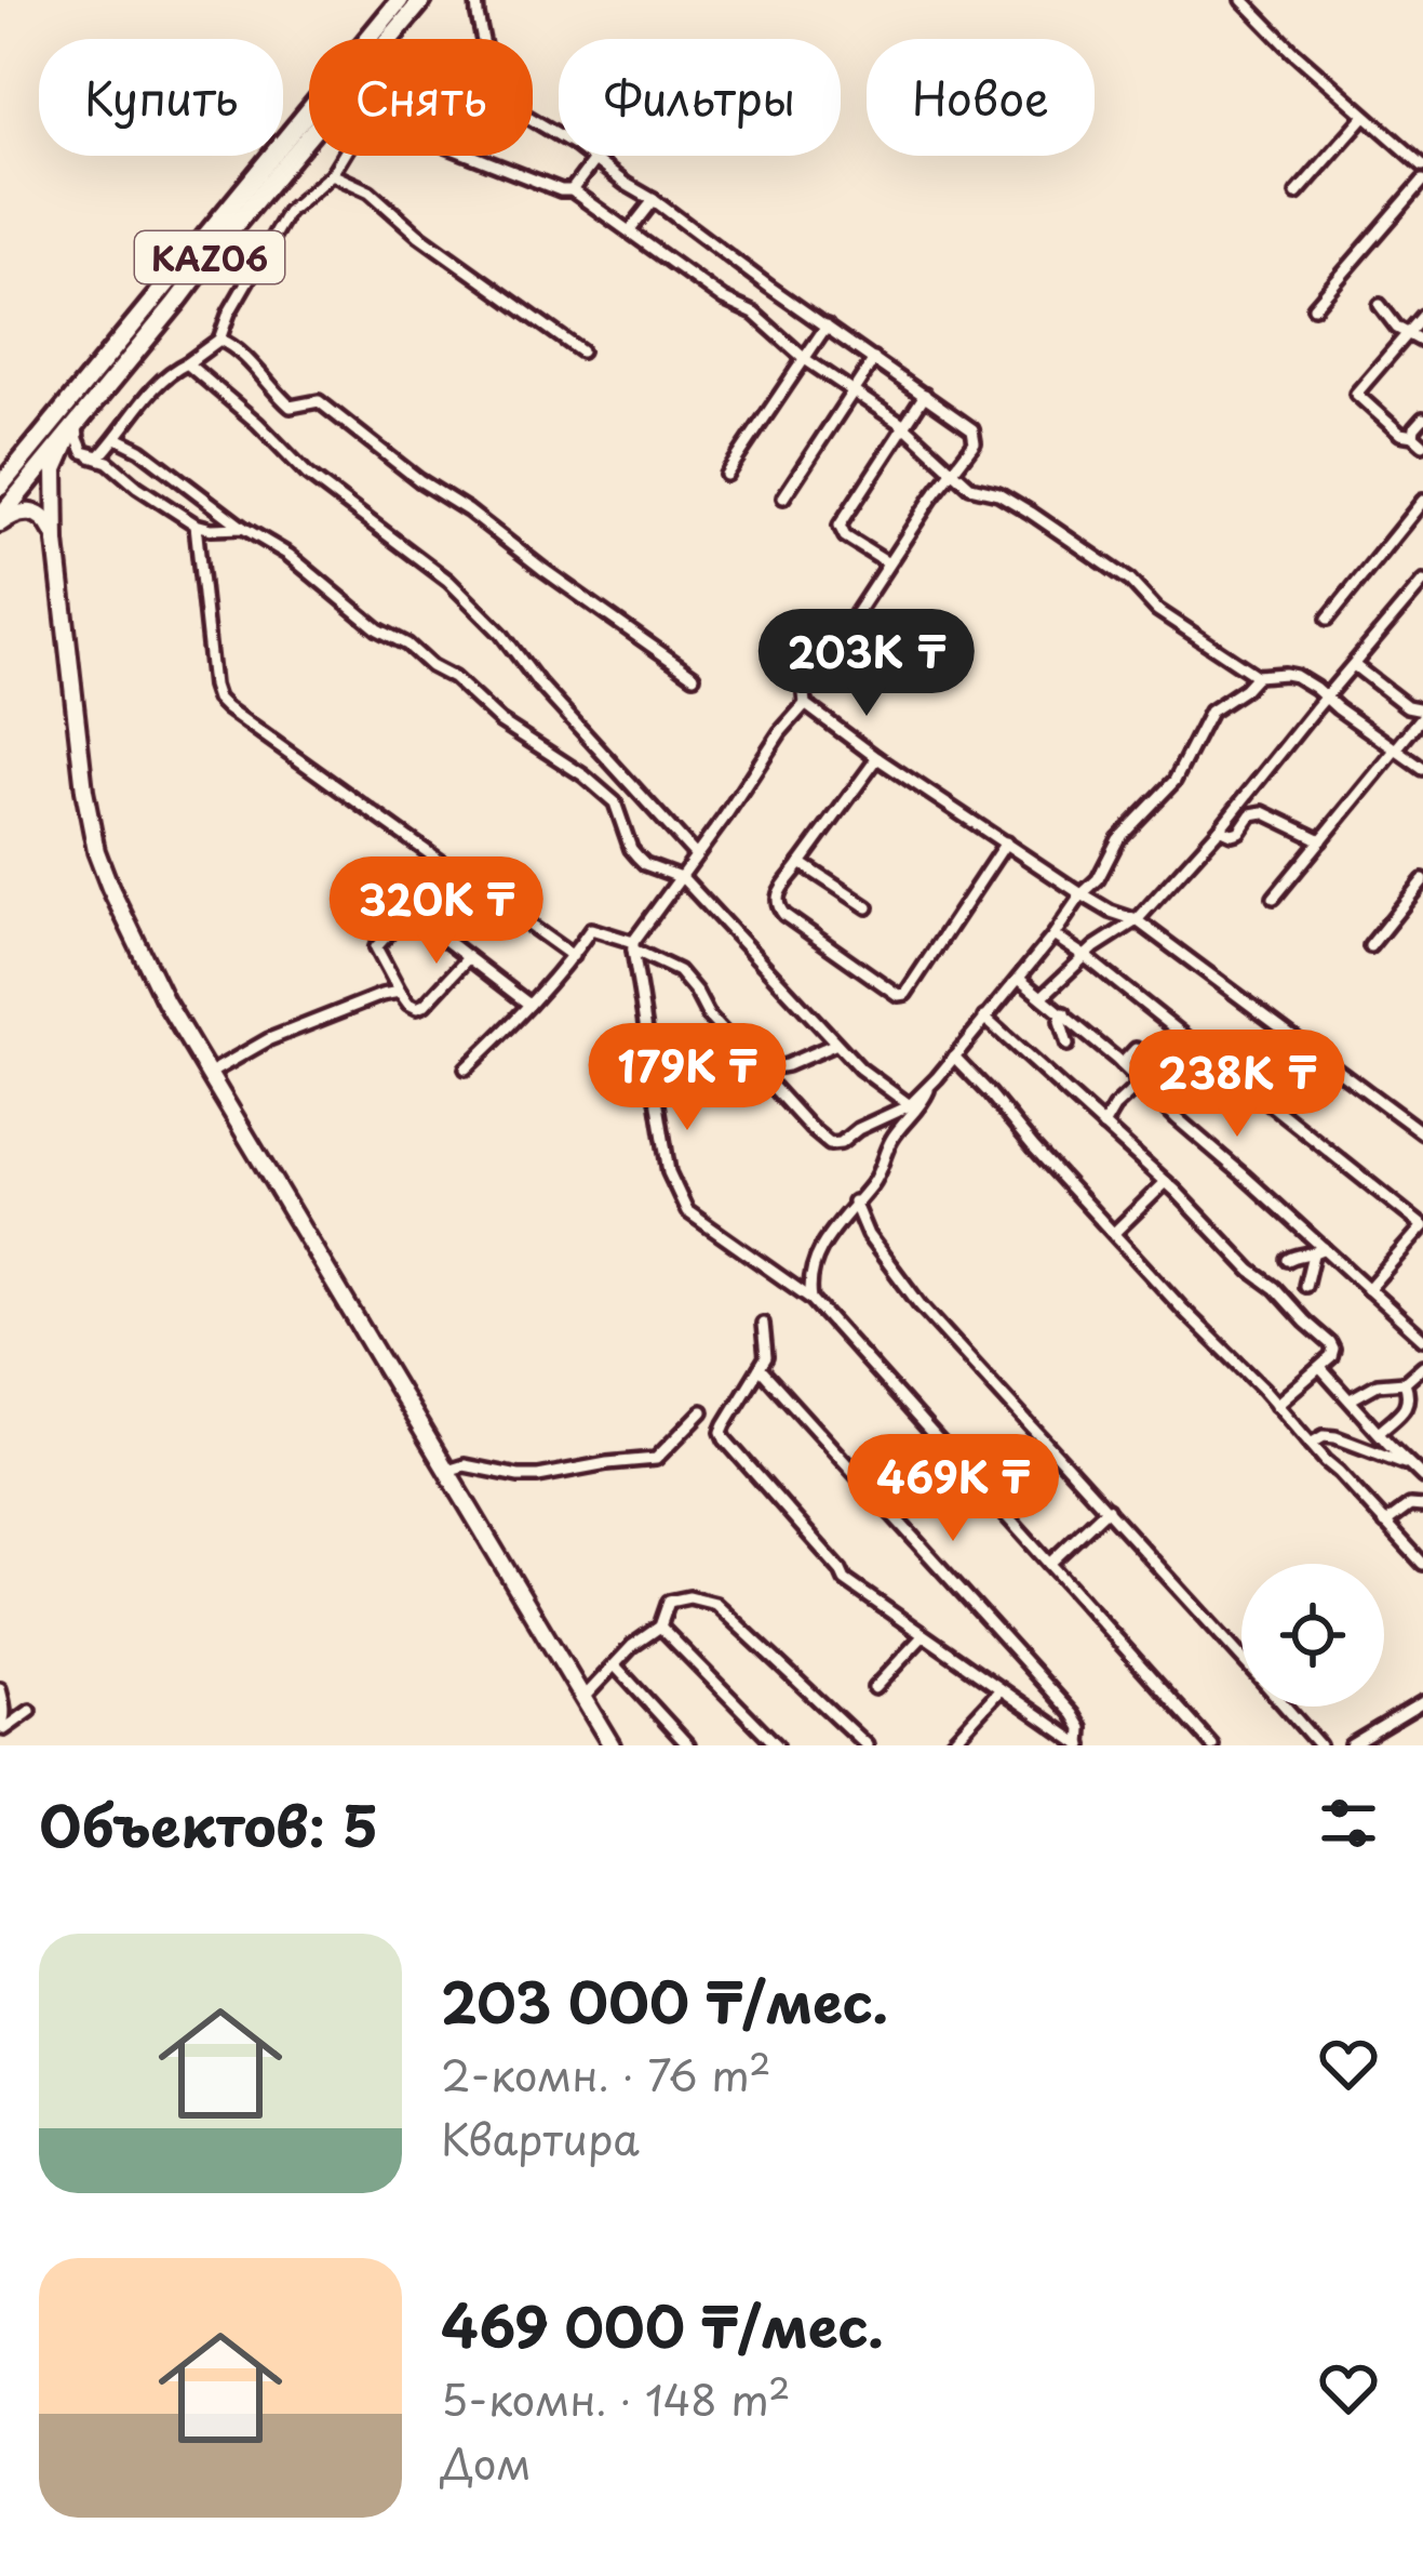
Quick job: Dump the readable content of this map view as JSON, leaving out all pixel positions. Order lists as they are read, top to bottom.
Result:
{
  "streets": {
    "highway": ["KАZ06"]
  },
  "page": {
    "chip": [
      "Купить",
      "Снять",
      "Фильтры",
      "Новое"
    ],
    "price": [
      "203K ₸",
      "320K ₸",
      "179K ₸",
      "238K ₸",
      "469K ₸"
    ],
    "heading": "Объектов: 5",
    "list": [
      {
        "name": "203 000 ₸/мес.",
        "note": "2-комн. · 76 m² · Квартира"
      },
      {
        "name": "469 000 ₸/мес.",
        "note": "5-комн. · 148 m² · Дом"
      }
    ]
  }
}
